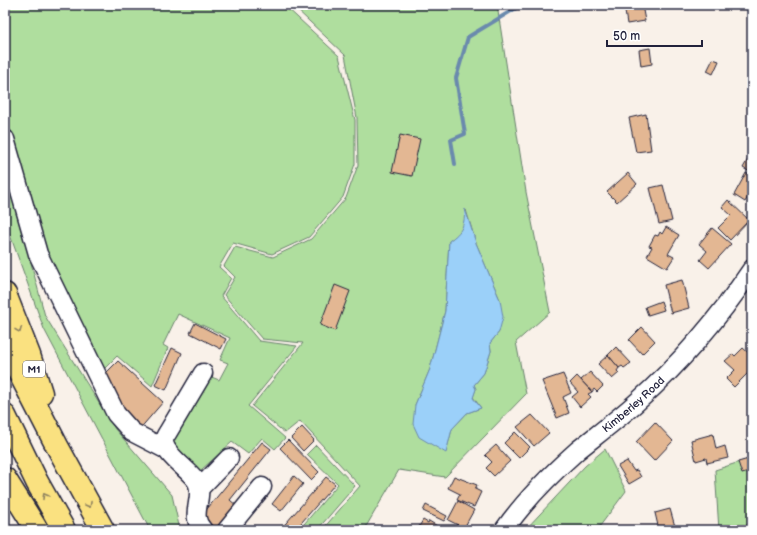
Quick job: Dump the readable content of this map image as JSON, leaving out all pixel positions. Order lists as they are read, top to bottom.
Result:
{
  "streets": {
    "highway": ["M1"],
    "street": ["Kimberley Road"]
  },
  "scale_bar": "50 m"
}
